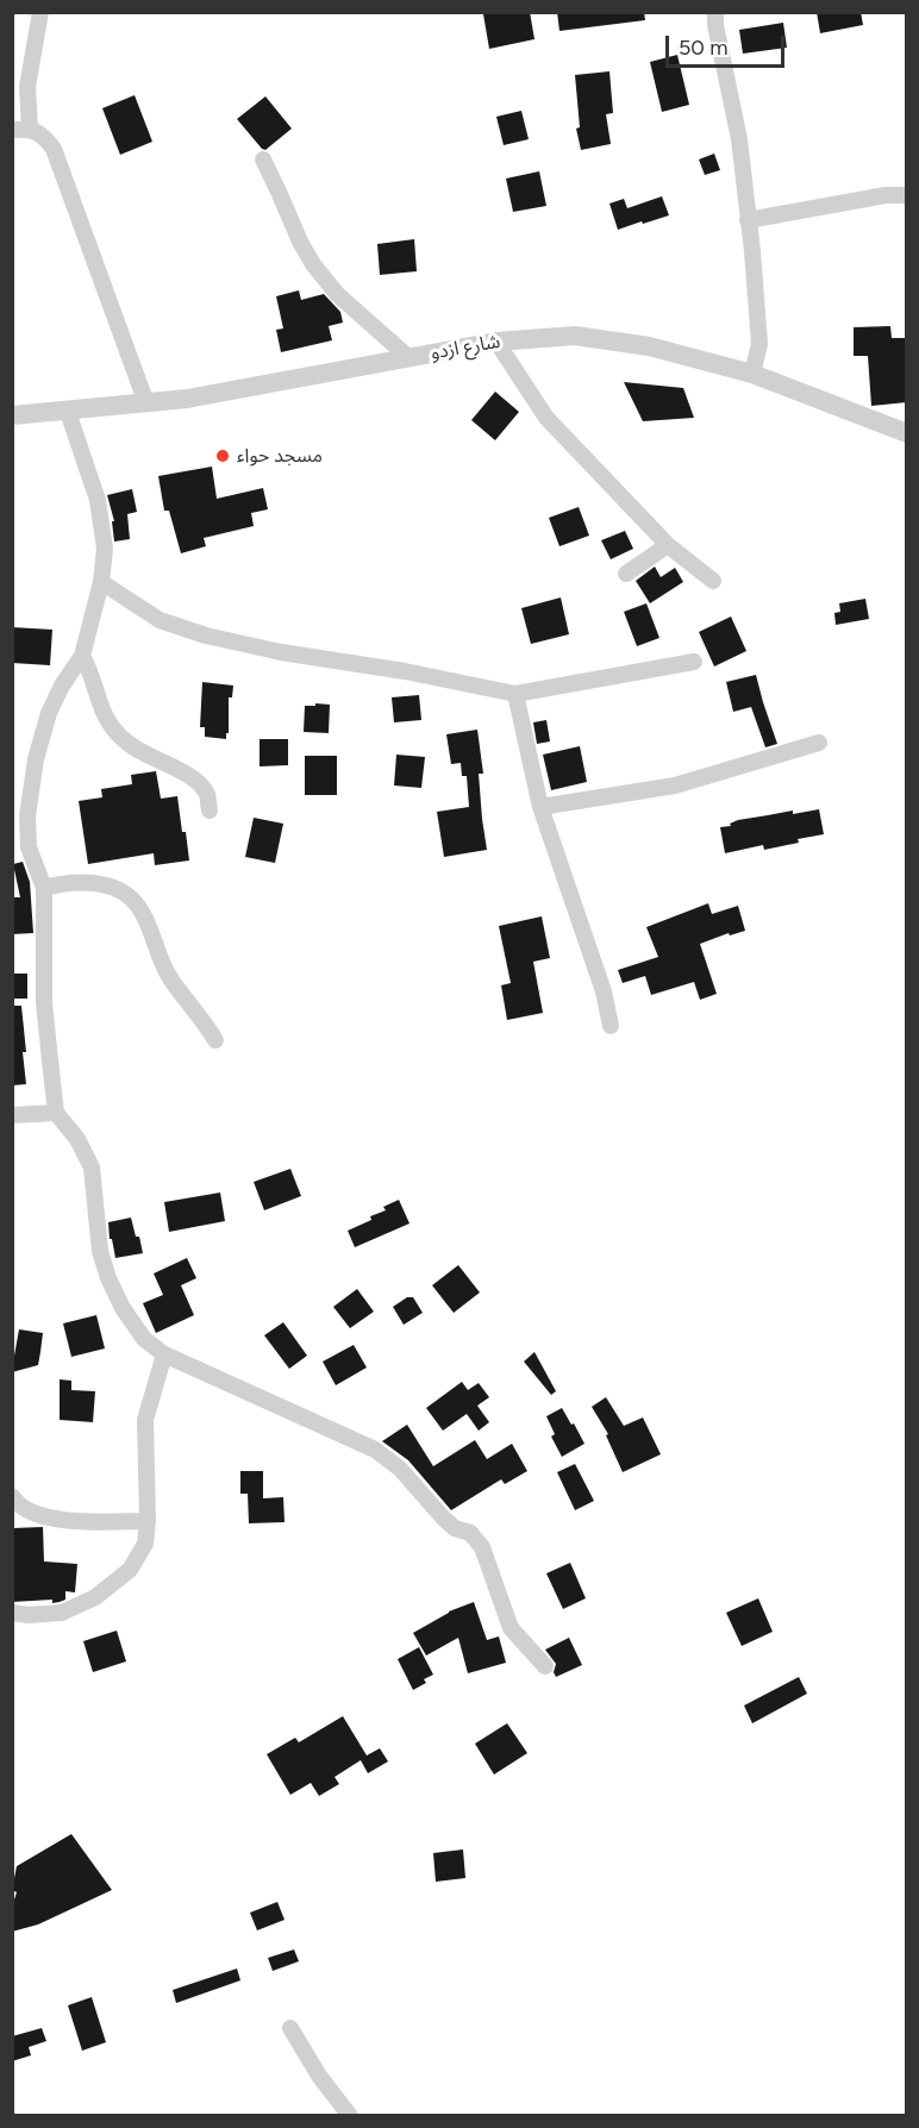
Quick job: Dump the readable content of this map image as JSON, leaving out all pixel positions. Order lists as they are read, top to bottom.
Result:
{
  "streets": {
    "street": ["شارع ازدو"]
  },
  "places": ["مسجد حواء"],
  "scale_bar": "50 m"
}
